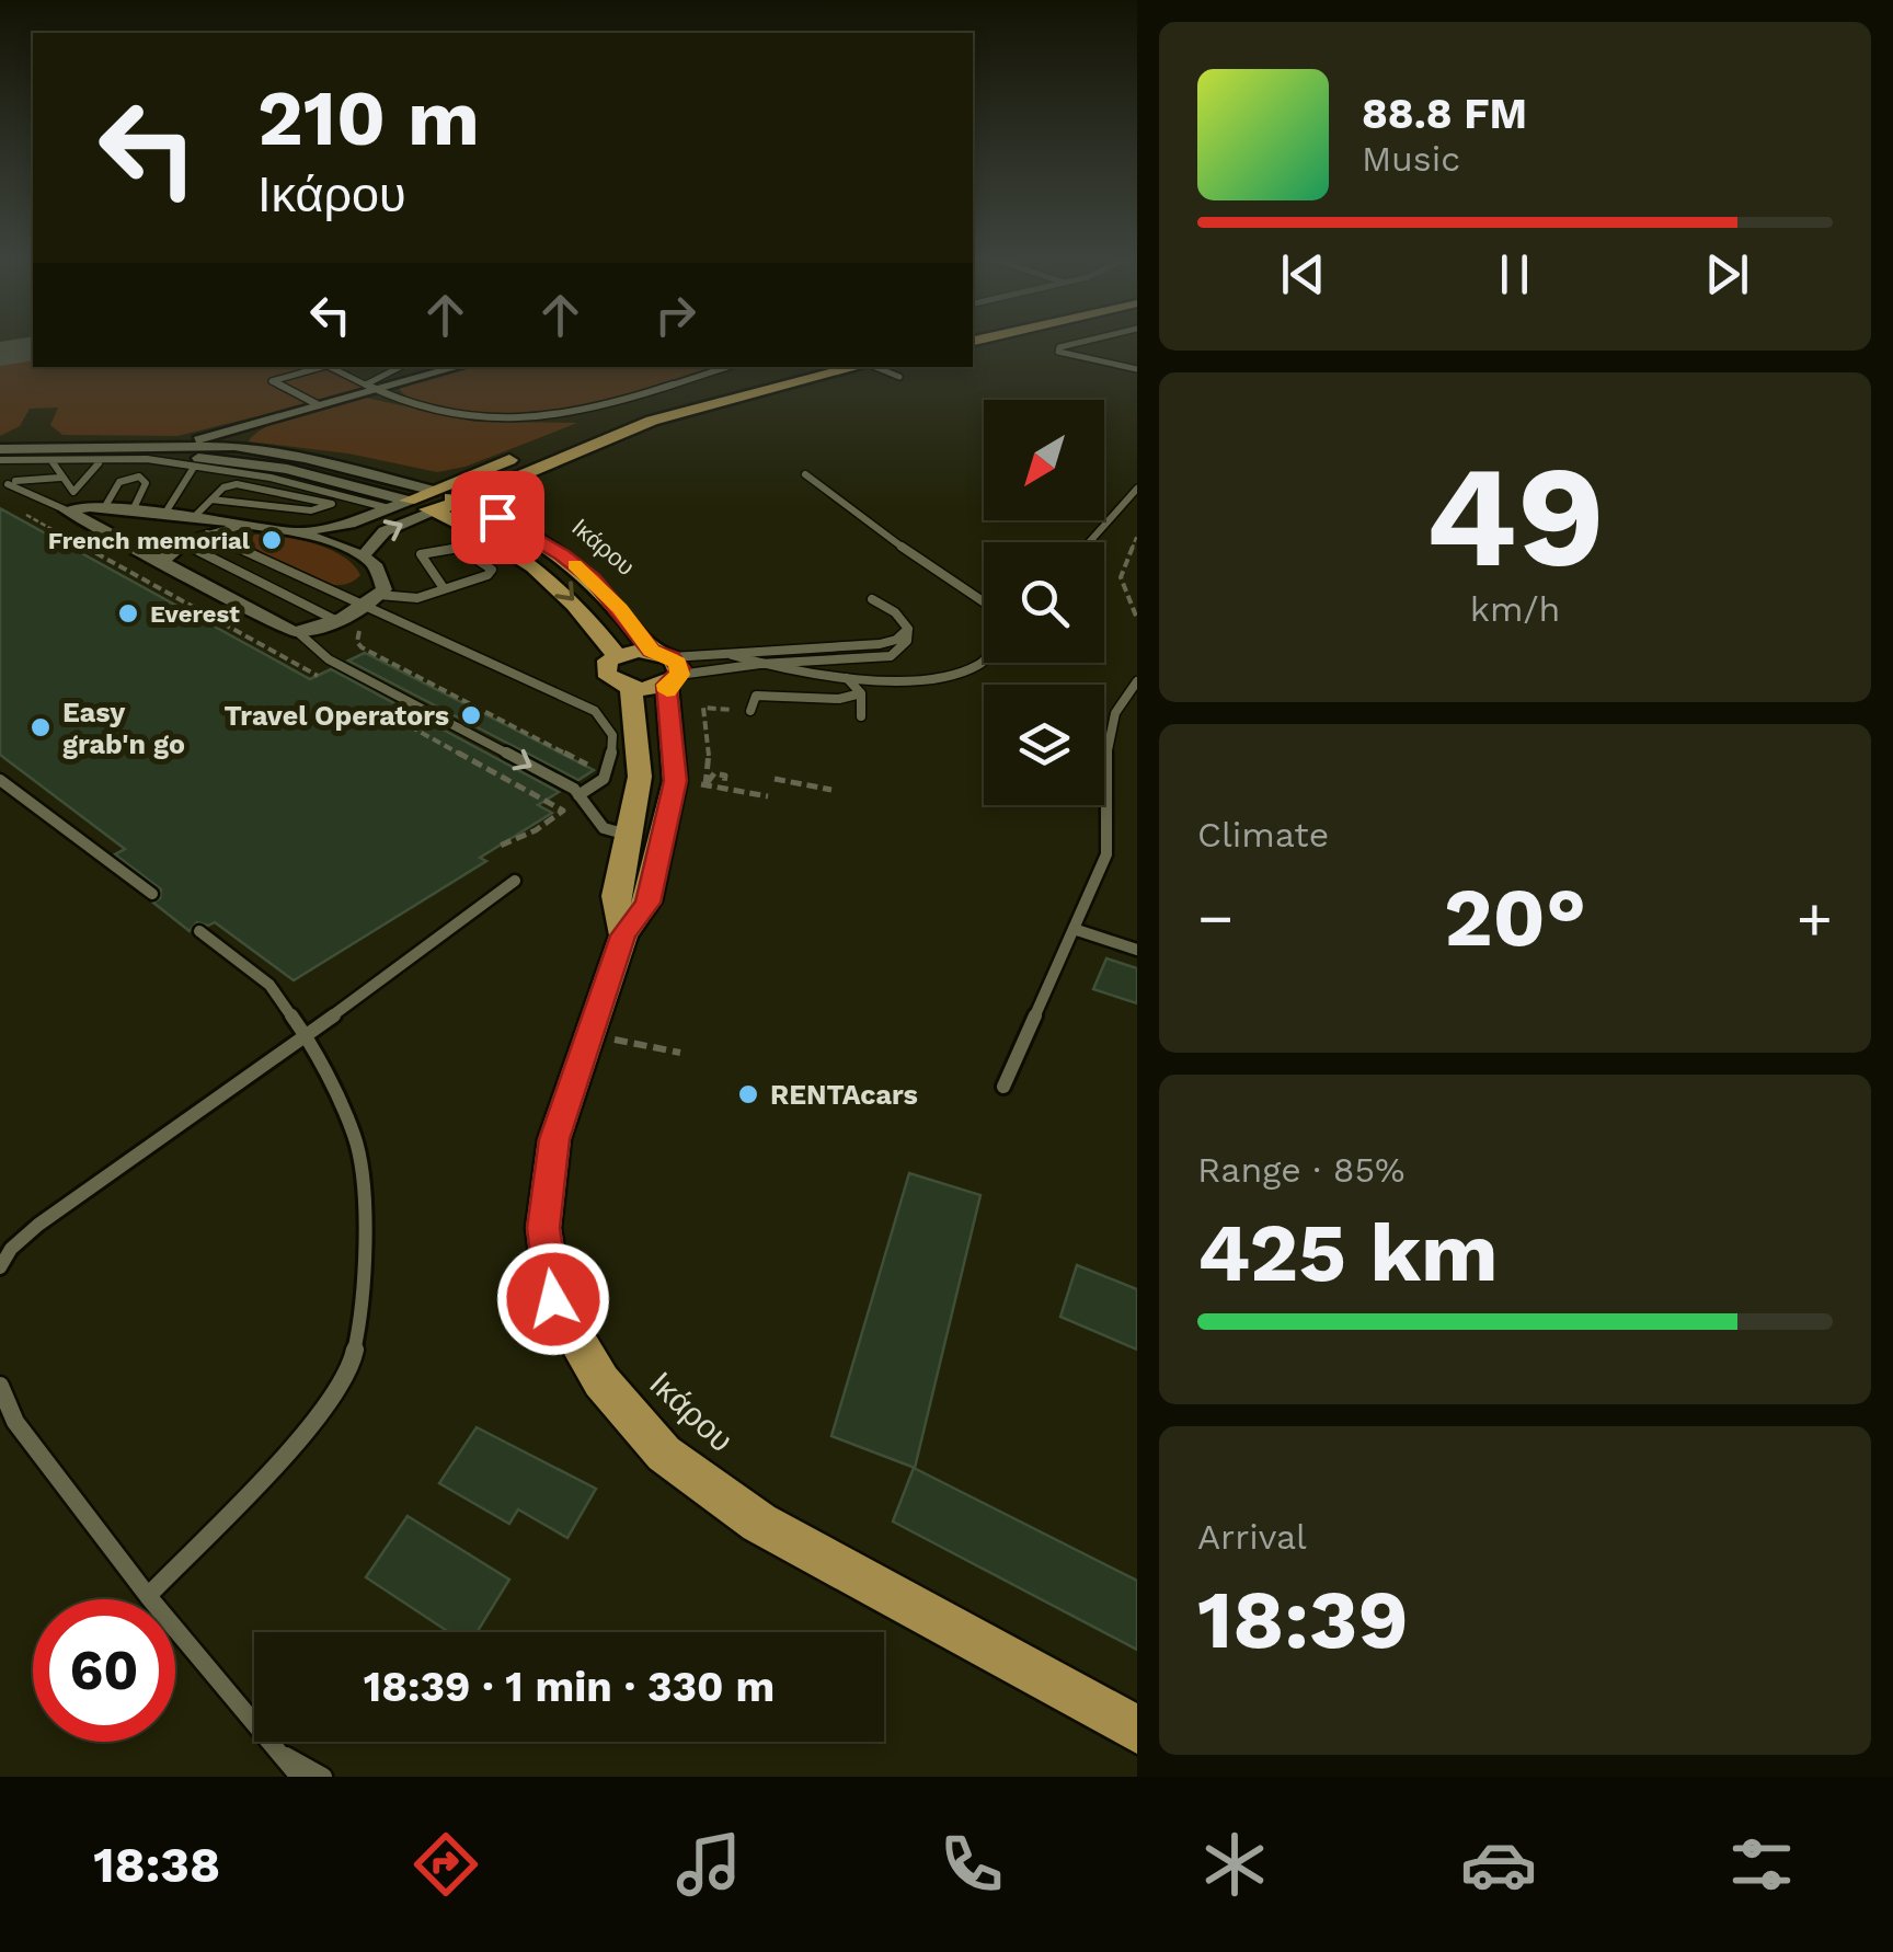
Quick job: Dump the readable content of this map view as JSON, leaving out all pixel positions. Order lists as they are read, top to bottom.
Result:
{
  "streets": {
    "main road": ["Ικάρου"]
  },
  "places": [
    "French memorial",
    "Everest",
    "Travel Operators",
    "Easy grab'n go",
    "RENTAcars"
  ],
  "north": "bottom left",
  "page": {
    "turn": ["210 m", "Ικάρου"],
    "song": ["88.8 FM", "Music"],
    "tile": [
      ["49", "km/h"],
      "Climate",
      ["Range · 85%", "425 km"],
      ["Arrival", "18:39"]
    ],
    "heat": ["−", "20°", "+"],
    "limit": "60",
    "trip": "18:39 · 1 min · 330 m",
    "tabs": "18:38"
  }
}
